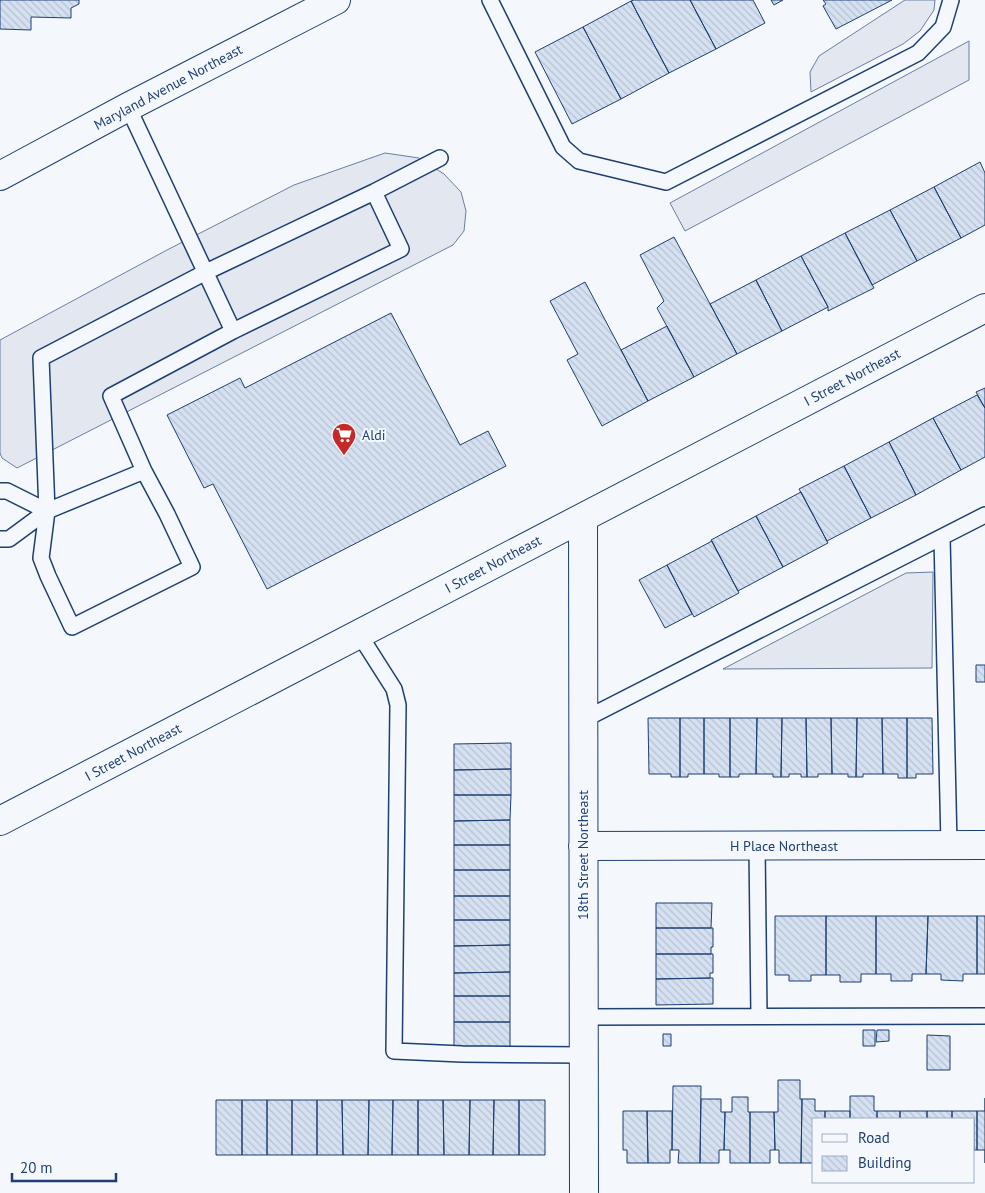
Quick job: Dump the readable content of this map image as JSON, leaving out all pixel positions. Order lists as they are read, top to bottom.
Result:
{
  "streets": {
    "street": [
      "Maryland Avenue Northeast",
      "I Street Northeast",
      "H Place Northeast",
      "18th Street Northeast"
    ]
  },
  "crossings": [
    ["I Street Northeast", "18th Street Northeast"],
    ["H Place Northeast", "18th Street Northeast"]
  ],
  "places": {
    "supermarket": ["Aldi"]
  },
  "legend": ["Road", "Building"],
  "scale_bar": "20 m"
}
